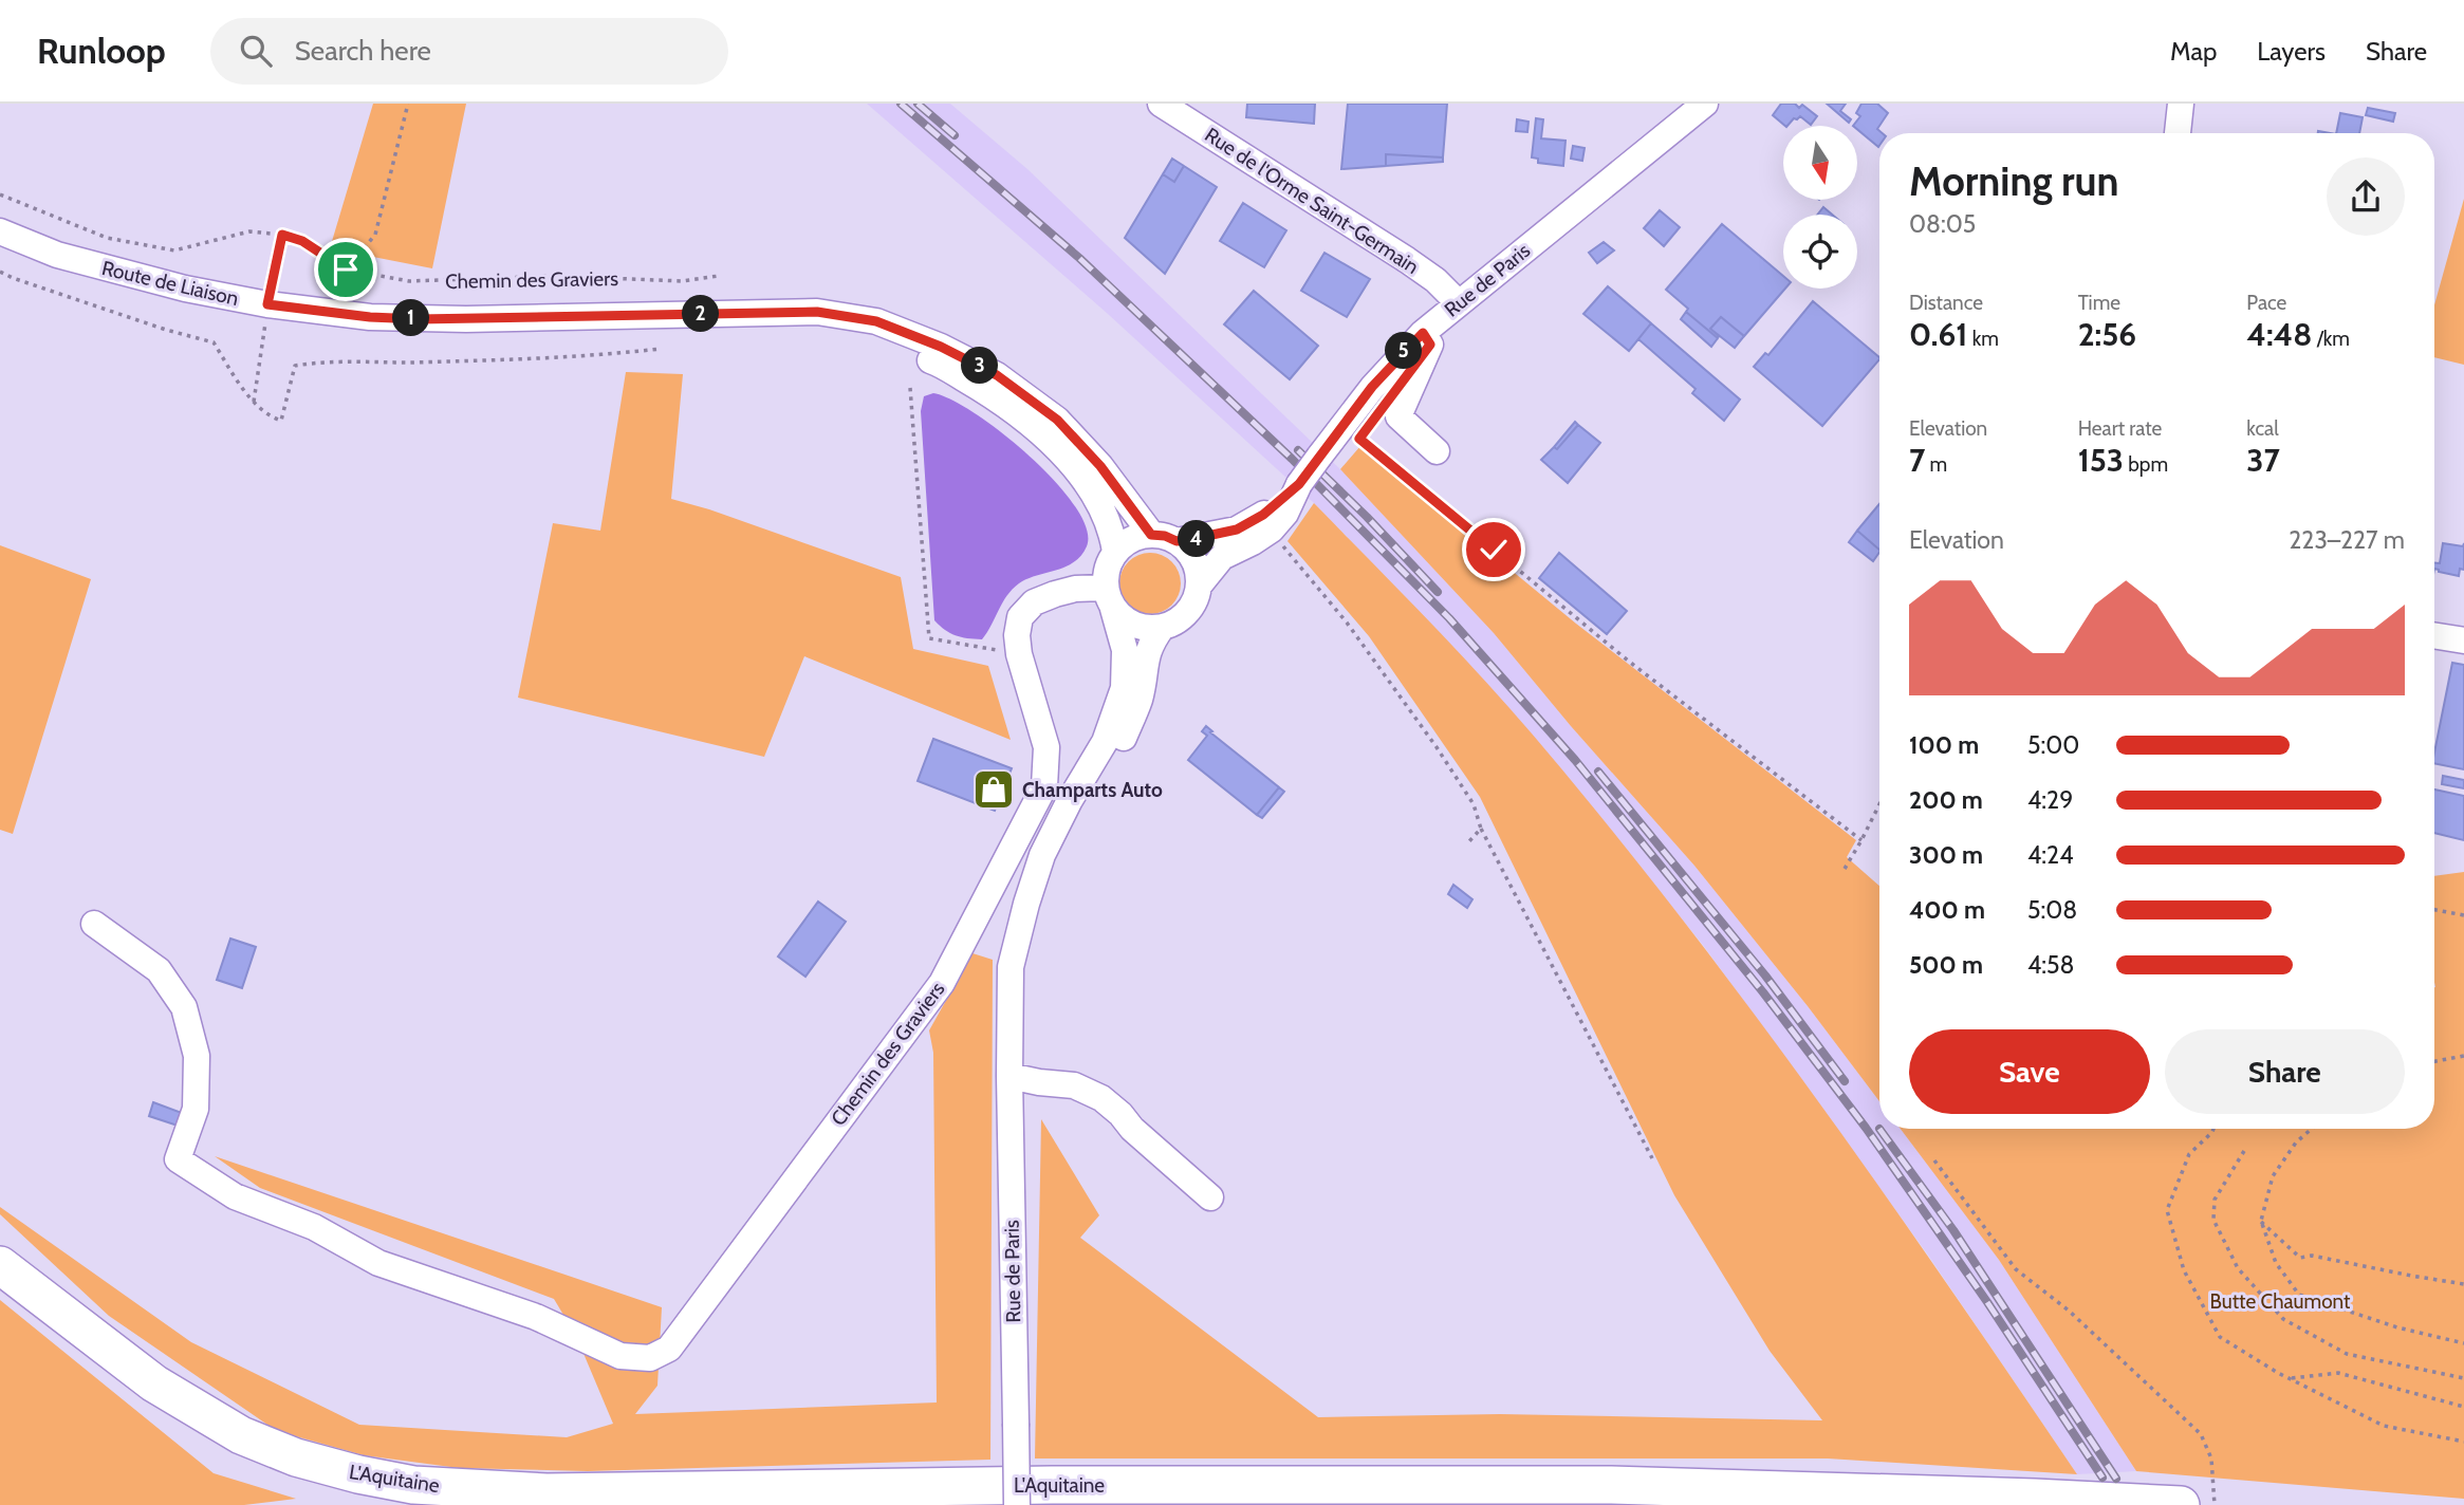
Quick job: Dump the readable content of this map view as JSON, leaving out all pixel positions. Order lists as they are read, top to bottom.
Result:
{
  "streets": {
    "highway": ["L'Aquitaine"],
    "street": [
      "Rue de l'Orme Saint-Germain",
      "Chemin des Graviers",
      "Rue de Paris",
      "Route de Liaison"
    ]
  },
  "crossings": [
    ["Rue de l'Orme Saint-Germain", "Rue de Paris"],
    ["Chemin des Graviers", "Rue de Paris"],
    ["Chemin des Graviers", "Route de Liaison"],
    ["Rue de Paris", "Route de Liaison"]
  ],
  "parks": ["Butte Chaumont"],
  "places": {
    "shop": ["Champarts Auto"]
  },
  "north": "bottom",
  "page": {
    "header": "Runloop",
    "search": "Search here",
    "nav": ["Map", "Layers", "Share"],
    "heading": ["Morning run", "08:05"],
    "stats": [
      ["Distance", "0.61 km"],
      ["Time", "2:56"],
      ["Pace", "4:48 /km"],
      ["Elevation", "7 m"],
      ["Heart rate", "153 bpm"],
      ["kcal", "37"]
    ],
    "pins": [
      "2",
      "1",
      "5",
      "3",
      "4"
    ],
    "chart": ["Elevation", "223–227 m"],
    "list": [
      {
        "name": "100 m",
        "note": "5:00"
      },
      {
        "name": "200 m",
        "note": "4:29"
      },
      {
        "name": "300 m",
        "note": "4:24"
      },
      {
        "name": "400 m",
        "note": "5:08"
      },
      {
        "name": "500 m",
        "note": "4:58"
      }
    ],
    "buttons": ["Save", "Share"]
  }
}
